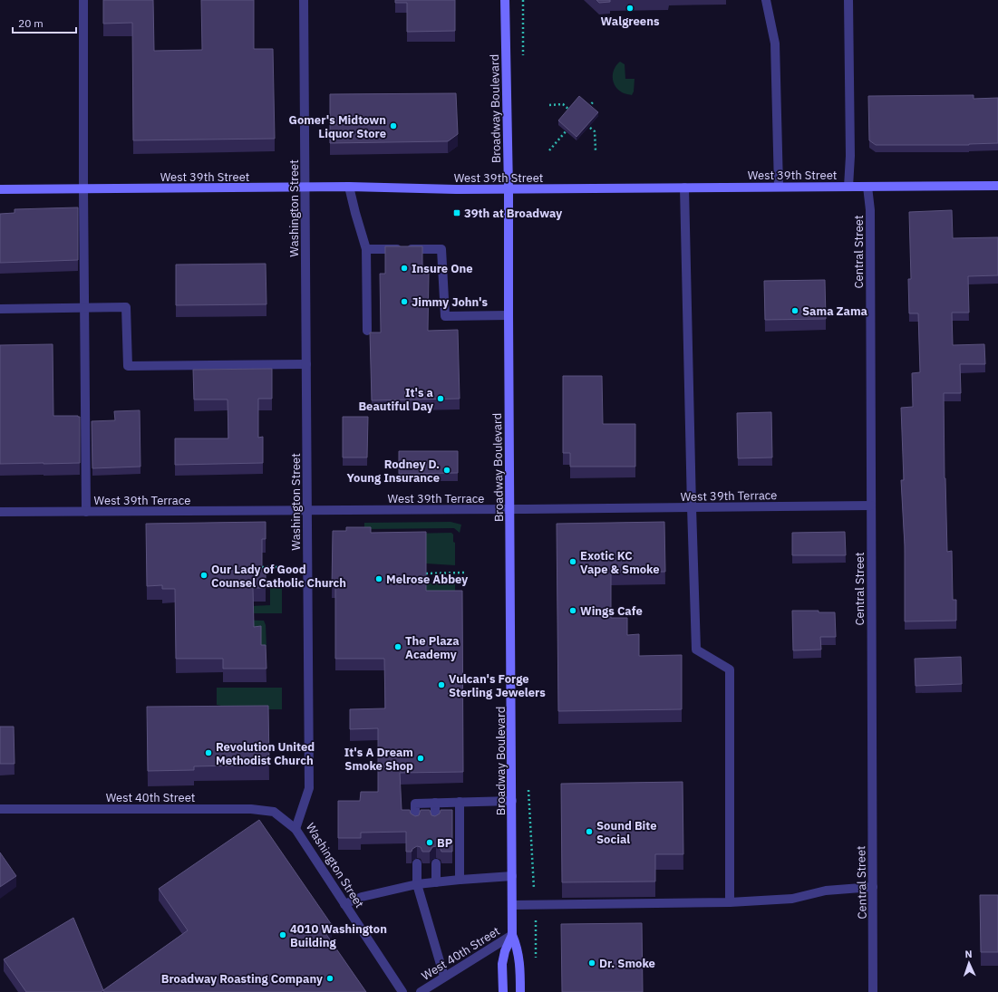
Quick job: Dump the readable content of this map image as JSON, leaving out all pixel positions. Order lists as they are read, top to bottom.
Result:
{
  "streets": {
    "main road": ["Broadway Boulevard", "West 39th Street"],
    "street": [
      "Washington Street",
      "Central Street",
      "West 39th Terrace",
      "West 40th Street"
    ]
  },
  "crossings": [
    ["Broadway Boulevard", "West 39th Street"],
    ["Broadway Boulevard", "West 39th Terrace"],
    ["Broadway Boulevard", "West 40th Street"],
    ["West 39th Street", "Washington Street"],
    ["West 39th Street", "Central Street"],
    ["Washington Street", "West 39th Terrace"],
    ["Washington Street", "West 40th Street"],
    ["Central Street", "West 39th Terrace"]
  ],
  "places": {
    "other": [
      "Walgreens",
      "Gomer's Midtown Liquor Store",
      "Insure One",
      "Jimmy John's",
      "Sama Zama",
      "It's a Beautiful Day",
      "Rodney D. Young Insurance",
      "Exotic KC Vape & Smoke",
      "Our Lady of Good Counsel Catholic Church",
      "Melrose Abbey",
      "Wings Cafe",
      "The Plaza Academy",
      "Vulcan's Forge Sterling Jewelers",
      "Revolution United Methodist Church",
      "It's A Dream Smoke Shop",
      "Sound Bite Social",
      "BP",
      "4010 Washington Building",
      "Dr. Smoke",
      "Broadway Roasting Company"
    ],
    "transit": ["39th at Broadway"]
  },
  "scale_bar": "20 m",
  "north": "top"
}
